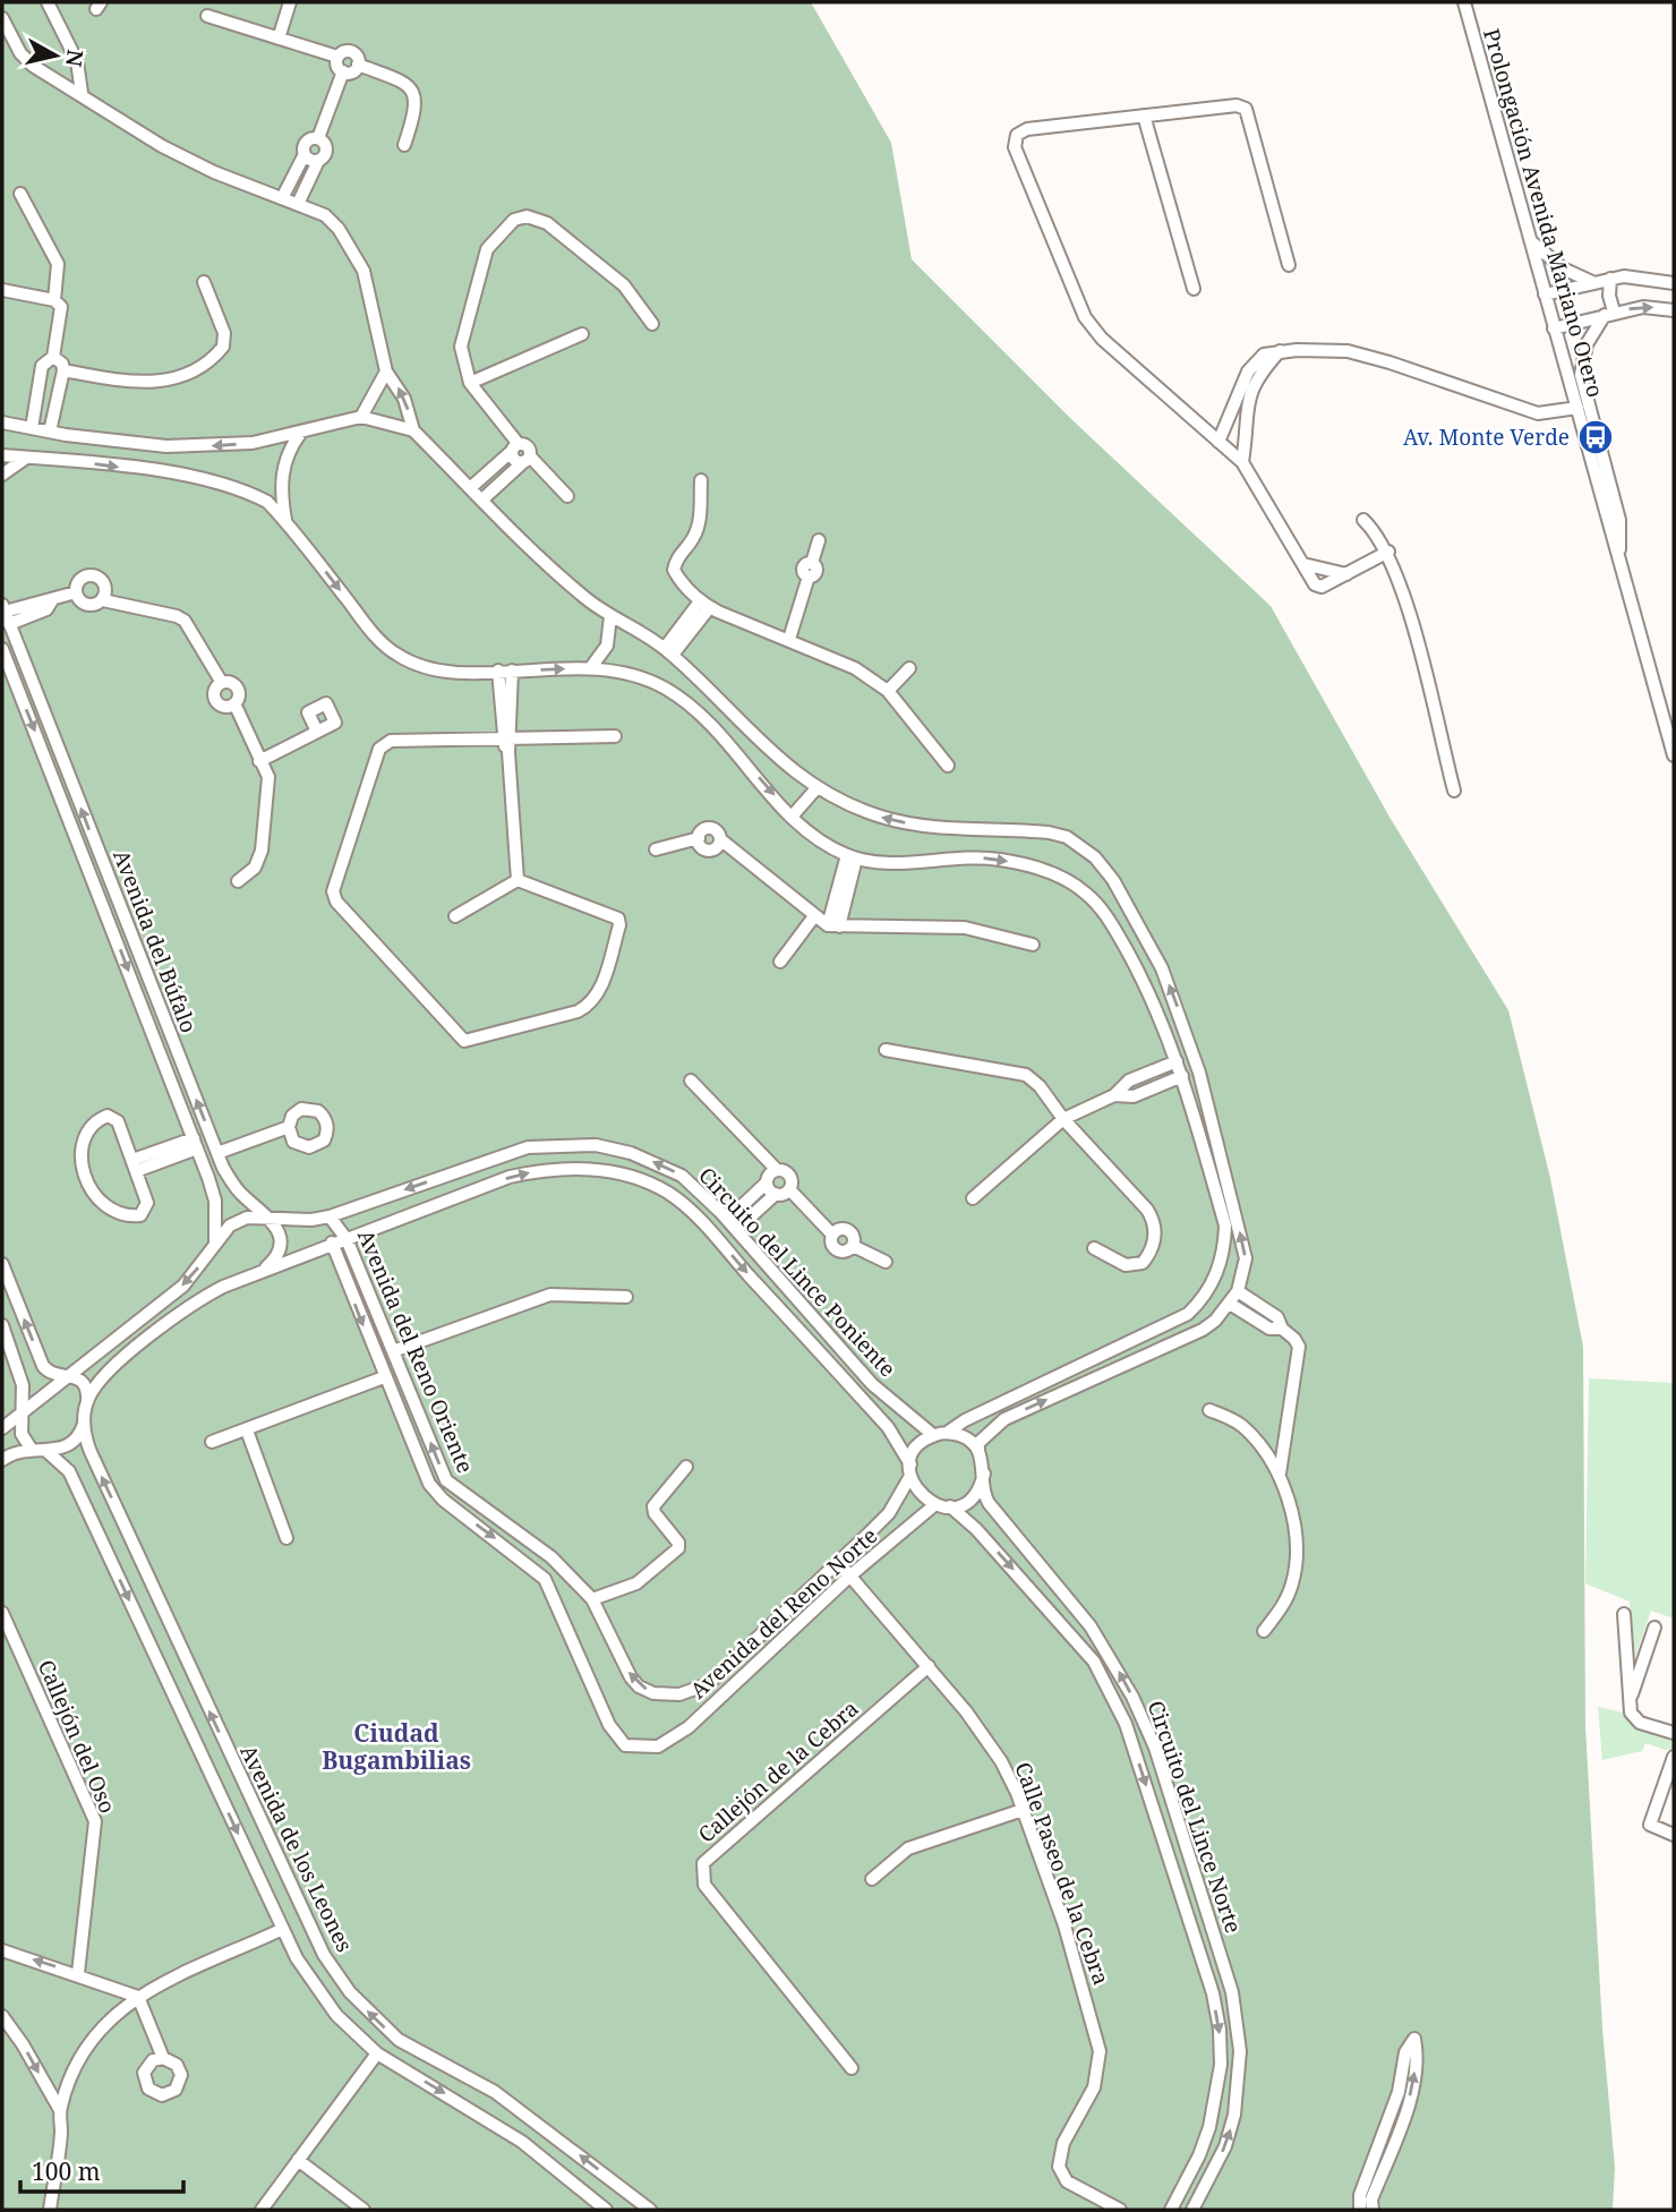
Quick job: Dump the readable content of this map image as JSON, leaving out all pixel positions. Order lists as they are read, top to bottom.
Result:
{
  "streets": {
    "street": [
      "Prolongación Avenida Mariano Otero",
      "Avenida del Búfalo",
      "Circuito del Lince Poniente",
      "Avenida del Reno Oriente",
      "Avenida del Reno Norte",
      "Callejón del Oso",
      "Callejón de la Cebra",
      "Circuito del Lince Norte",
      "Avenida de los Leones",
      "Calle Paseo de la Cebra"
    ]
  },
  "crossings": [
    ["Avenida del Búfalo", "Circuito del Lince Poniente"],
    ["Circuito del Lince Poniente", "Avenida del Reno Oriente"],
    ["Circuito del Lince Poniente", "Avenida del Reno Norte"],
    ["Circuito del Lince Poniente", "Circuito del Lince Norte"],
    ["Circuito del Lince Poniente", "Avenida de los Leones"],
    ["Avenida del Reno Oriente", "Avenida del Reno Norte"],
    ["Avenida del Reno Norte", "Circuito del Lince Norte"],
    ["Avenida del Reno Norte", "Calle Paseo de la Cebra"],
    ["Callejón de la Cebra", "Calle Paseo de la Cebra"]
  ],
  "districts": ["Ciudad Bugambilias"],
  "places": {
    "bus stop": ["Av. Monte Verde"]
  },
  "scale_bar": "100 m",
  "north": "right"
}
